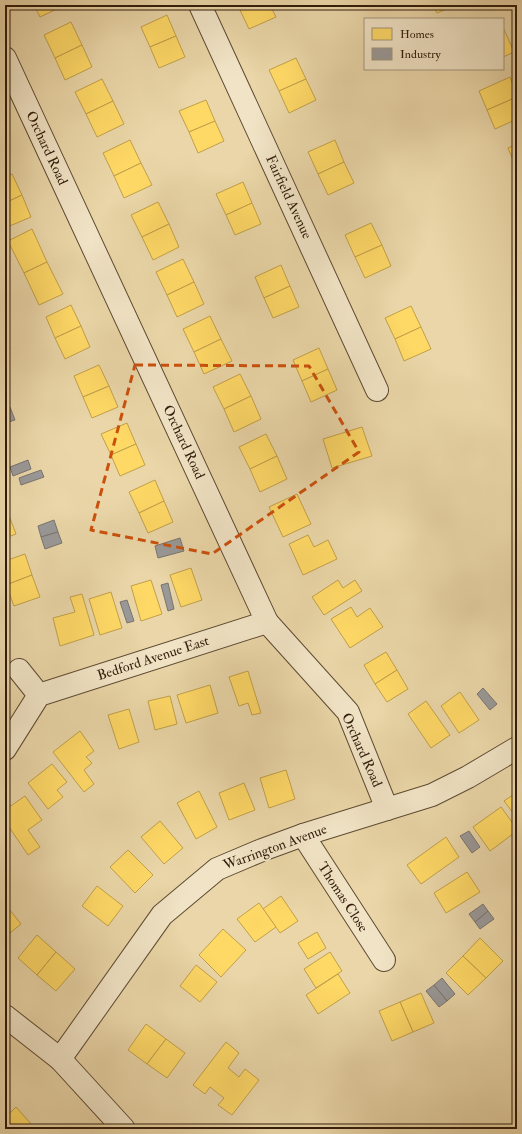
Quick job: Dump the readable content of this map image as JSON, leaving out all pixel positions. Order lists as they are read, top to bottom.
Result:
{
  "streets": {
    "street": [
      "Orchard Road",
      "Fairfield Avenue",
      "Bedford Avenue East",
      "Warrington Avenue",
      "Thomas Close"
    ]
  },
  "crossings": [
    ["Orchard Road", "Bedford Avenue East"],
    ["Orchard Road", "Warrington Avenue"],
    ["Warrington Avenue", "Thomas Close"]
  ],
  "legend": ["Homes", "Industry"]
}
